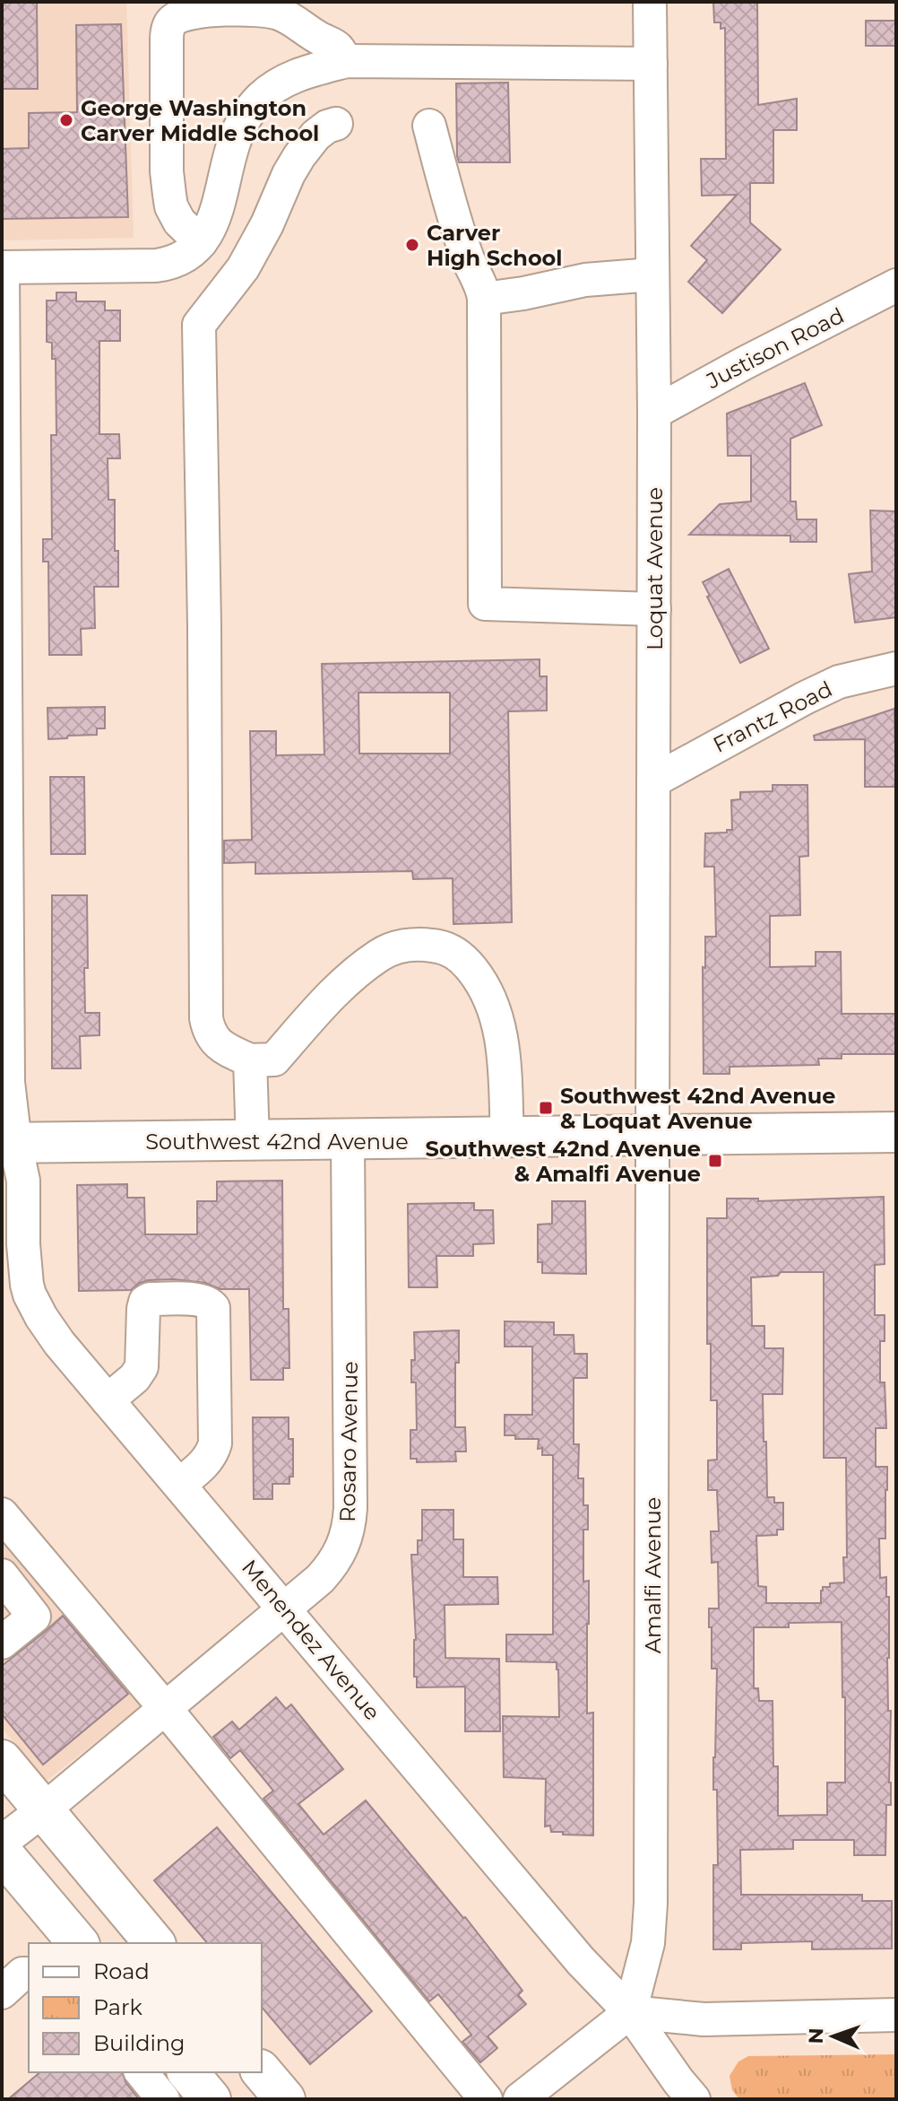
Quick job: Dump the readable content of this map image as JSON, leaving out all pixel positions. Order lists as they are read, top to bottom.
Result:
{
  "streets": {
    "main road": ["Southwest 42nd Avenue"],
    "street": [
      "Justison Road",
      "Loquat Avenue",
      "Frantz Road",
      "Rosaro Avenue",
      "Amalfi Avenue",
      "Menendez Avenue"
    ]
  },
  "crossings": [
    ["Justison Road", "Loquat Avenue"],
    ["Loquat Avenue", "Frantz Road"],
    ["Loquat Avenue", "Southwest 42nd Avenue"],
    ["Loquat Avenue", "Amalfi Avenue"],
    ["Southwest 42nd Avenue", "Rosaro Avenue"],
    ["Southwest 42nd Avenue", "Amalfi Avenue"],
    ["Southwest 42nd Avenue", "Menendez Avenue"],
    ["Rosaro Avenue", "Menendez Avenue"],
    ["Amalfi Avenue", "Menendez Avenue"]
  ],
  "places": {
    "other": ["George Washington Carver Middle School", "Carver High School"],
    "transit": ["Southwest 42nd Avenue & Loquat Avenue", "Southwest 42nd Avenue & Amalfi Avenue"]
  },
  "legend": ["Road", "Park", "Building"],
  "north": "left"
}
